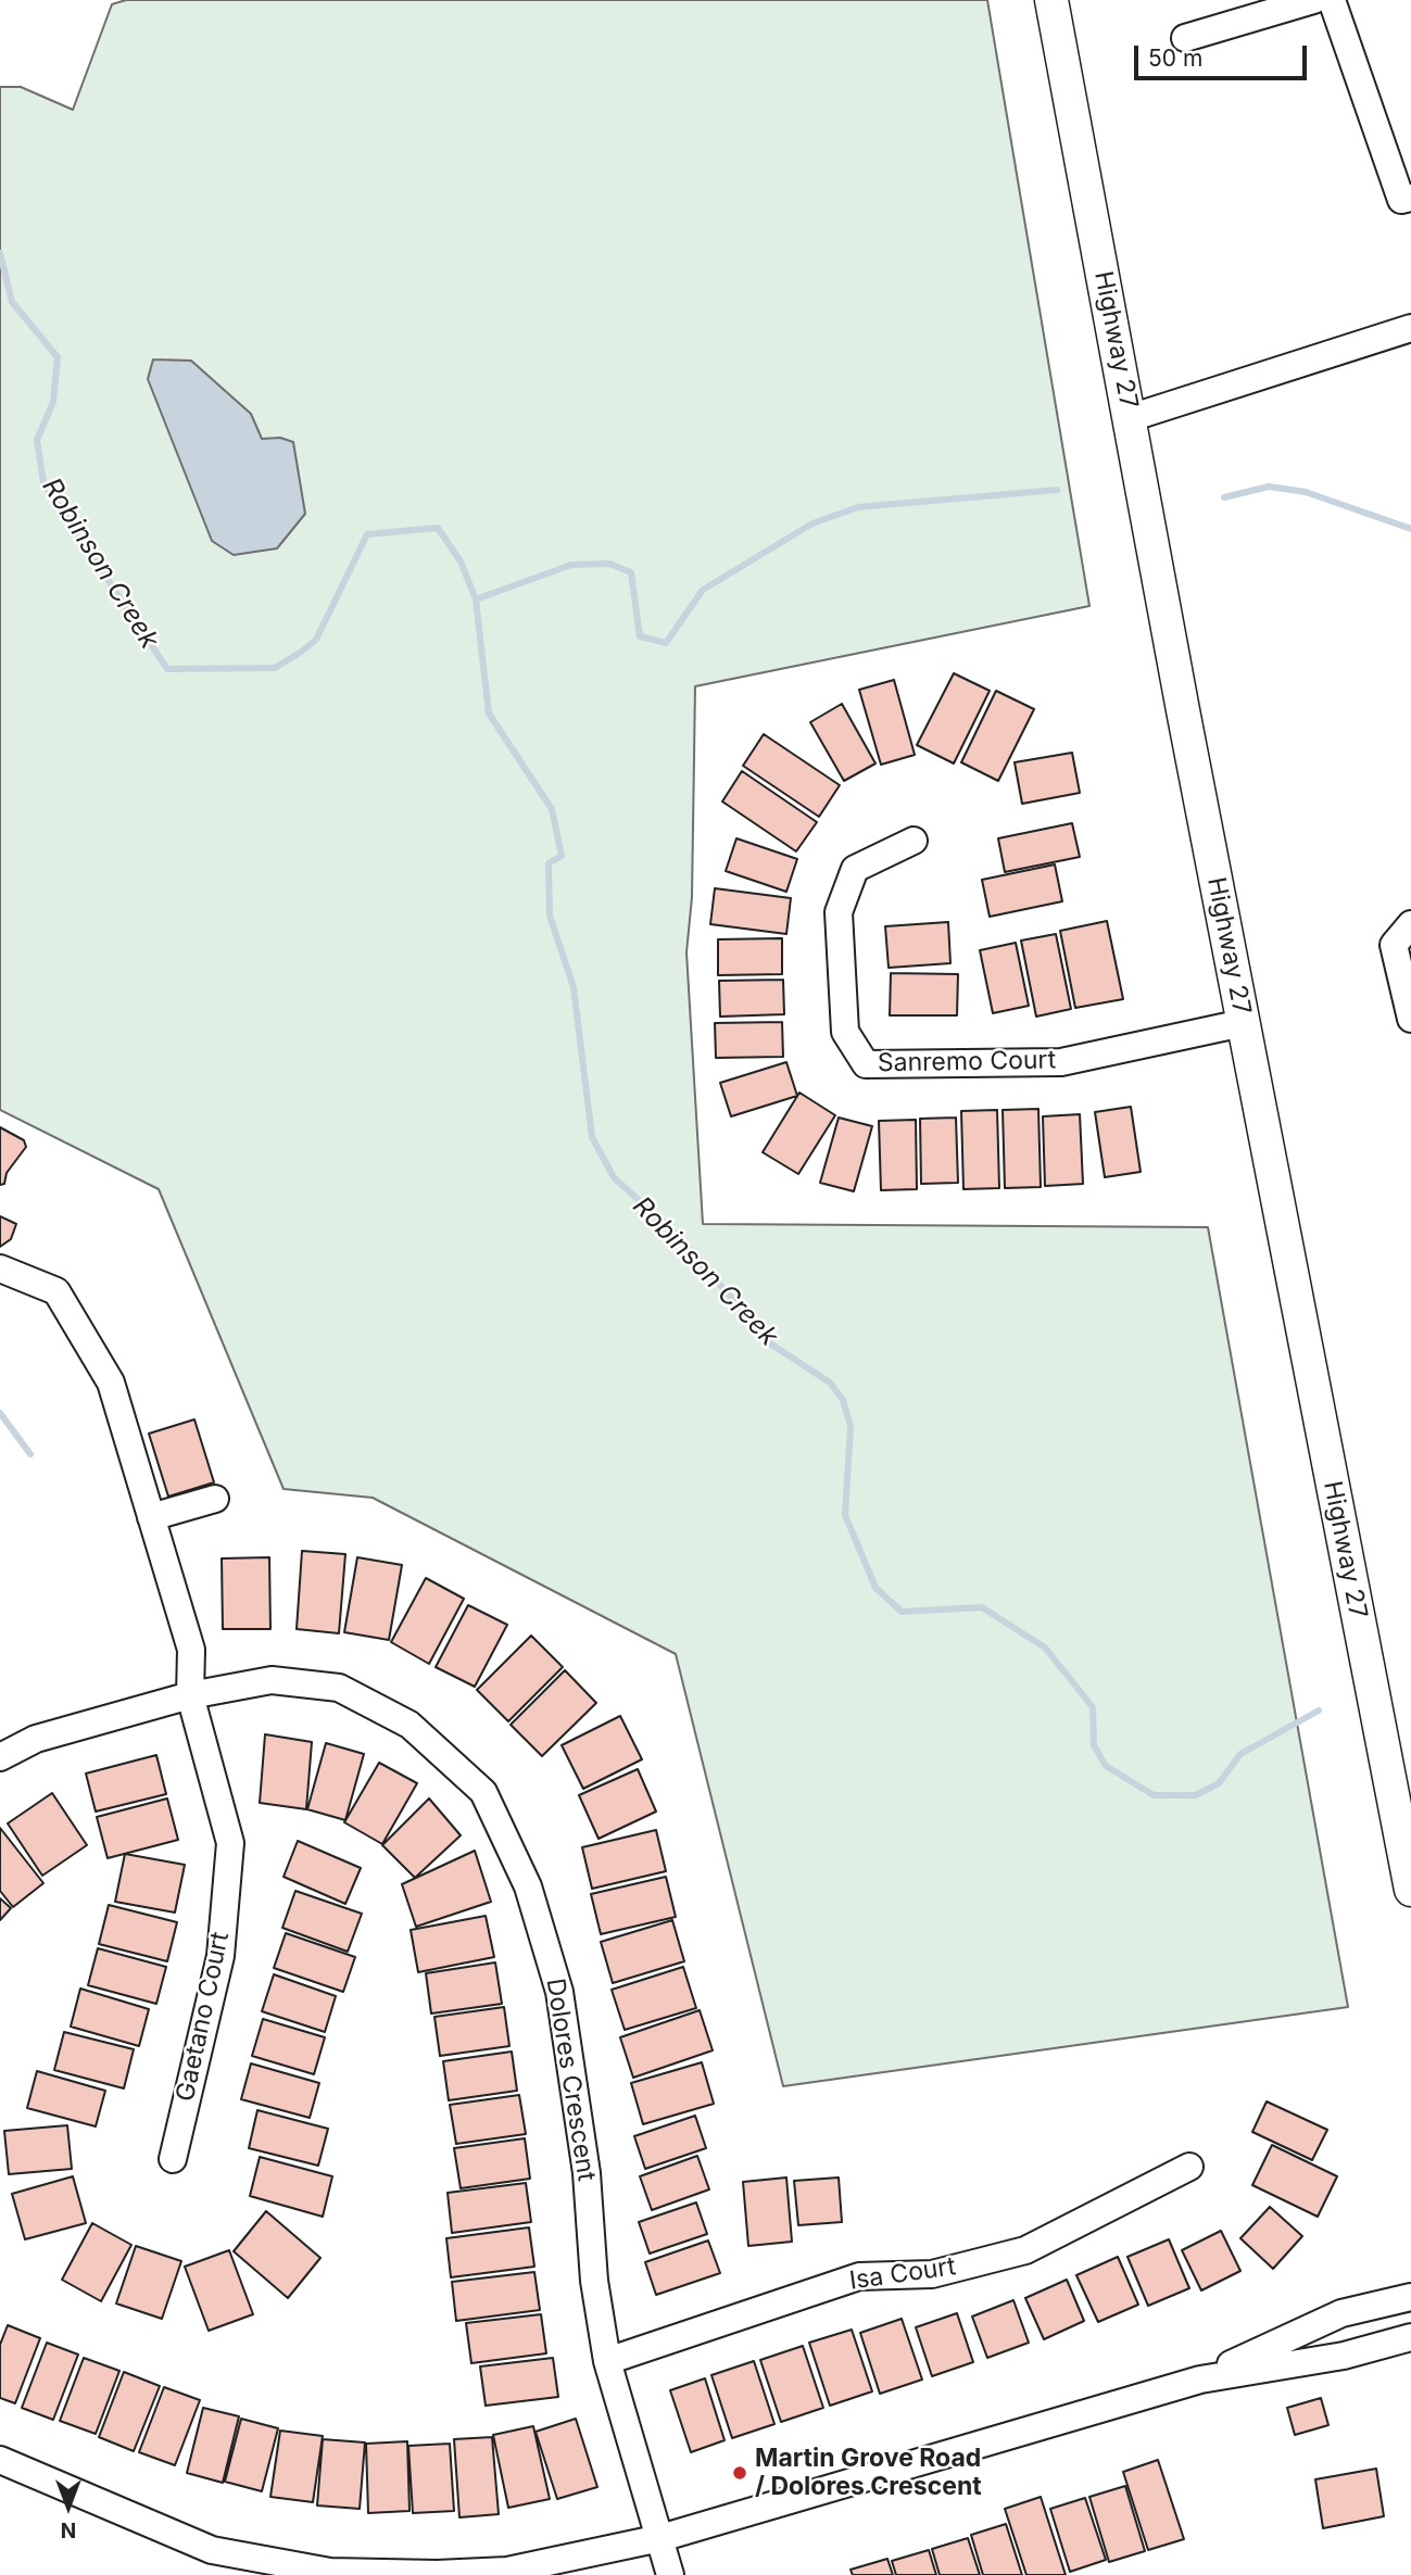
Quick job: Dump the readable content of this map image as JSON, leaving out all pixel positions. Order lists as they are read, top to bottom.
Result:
{
  "streets": {
    "main road": ["Highway 27"],
    "street": [
      "Sanremo Court",
      "Gaetano Court",
      "Dolores Crescent",
      "Isa Court"
    ]
  },
  "crossings": [
    ["Highway 27", "Sanremo Court"],
    ["Gaetano Court", "Dolores Crescent"],
    ["Dolores Crescent", "Isa Court"]
  ],
  "water": ["Robinson Creek"],
  "places": ["Martin Grove Road / Dolores Crescent"],
  "scale_bar": "50 m",
  "north": "bottom"
}
